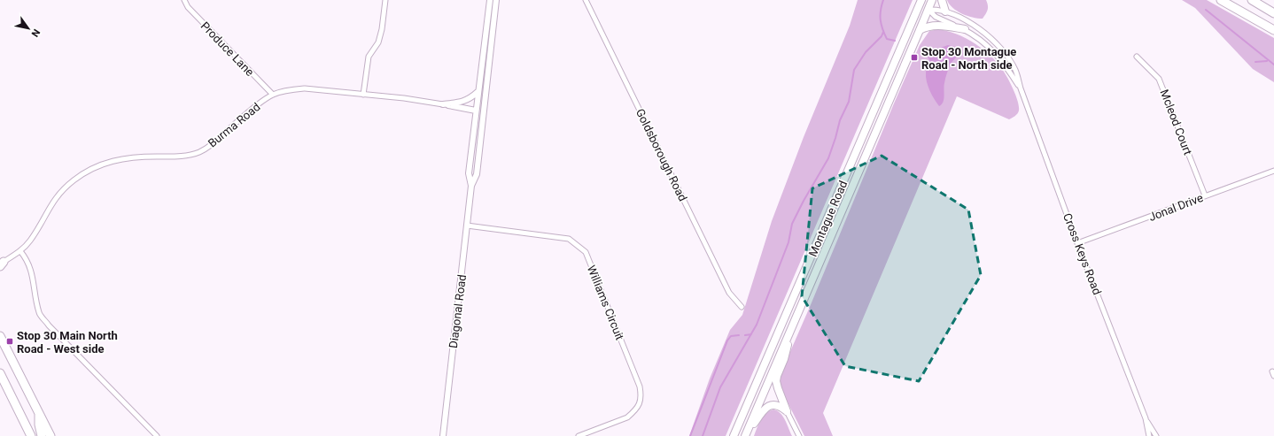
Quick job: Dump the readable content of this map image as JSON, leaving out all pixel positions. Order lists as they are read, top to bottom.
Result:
{
  "streets": {
    "main road": ["Montague Road"],
    "street": [
      "Produce Lane",
      "Mcleod Court",
      "Burma Road",
      "Goldsborough Road",
      "Jonal Drive",
      "Cross Keys Road",
      "Williams Circuit",
      "Diagonal Road"
    ]
  },
  "crossings": [
    ["Produce Lane", "Burma Road"],
    ["Mcleod Court", "Jonal Drive"],
    ["Jonal Drive", "Cross Keys Road"],
    ["Montague Road", "Cross Keys Road"],
    ["Williams Circuit", "Diagonal Road"]
  ],
  "places": {
    "transit": ["Stop 30 Montague Road - North side", "Stop 30 Main North Road - West side"]
  },
  "north": "bottom right"
}
